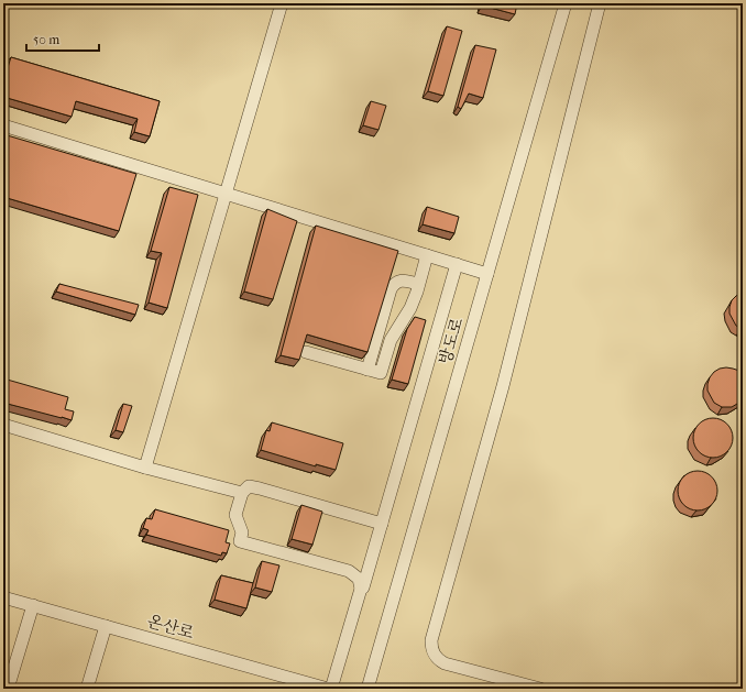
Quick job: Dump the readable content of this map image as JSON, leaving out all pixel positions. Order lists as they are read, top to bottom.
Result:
{
  "streets": {
    "street": ["방도로", "온산로"]
  },
  "scale_bar": "50 m"
}
